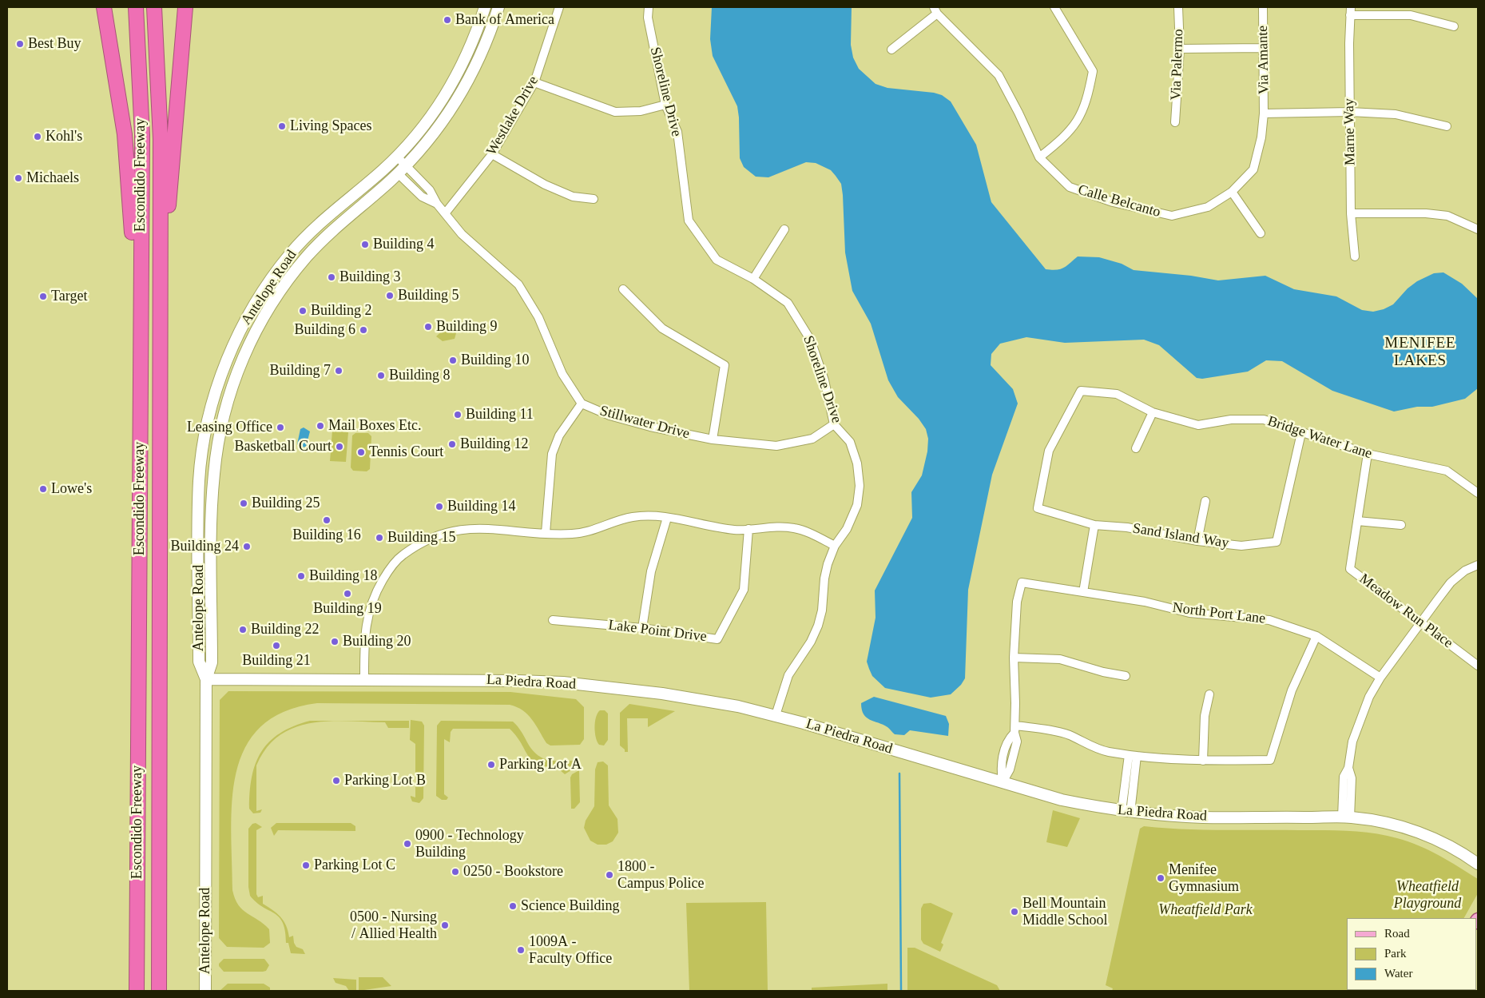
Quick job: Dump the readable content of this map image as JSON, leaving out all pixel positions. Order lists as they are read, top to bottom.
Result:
{
  "streets": {
    "highway": ["Escondido Freeway"],
    "main road": ["Antelope Road", "La Piedra Road"],
    "street": [
      "Via Amante",
      "Via Palermo",
      "Shoreline Drive",
      "Westlake Drive",
      "Marne Way",
      "Calle Belcanto",
      "Stillwater Drive",
      "Bridge Water Lane",
      "Sand Island Way",
      "Meadow Run Place",
      "North Port Lane",
      "Lake Point Drive"
    ]
  },
  "crossings": [
    ["Via Amante", "Calle Belcanto"],
    ["Shoreline Drive", "Stillwater Drive"],
    ["Shoreline Drive", "La Piedra Road"],
    ["Westlake Drive", "Stillwater Drive"],
    ["Antelope Road", "Stillwater Drive"],
    ["Antelope Road", "La Piedra Road"],
    ["Bridge Water Lane", "Sand Island Way"],
    ["Bridge Water Lane", "Meadow Run Place"]
  ],
  "districts": ["MENIFEE LAKES"],
  "parks": ["Wheatfield Playground", "Wheatfield Park"],
  "places": [
    "Bank of America",
    "Best Buy",
    "Living Spaces",
    "Kohl's",
    "Michaels",
    "Building 4",
    "Building 3",
    "Building 5",
    "Target",
    "Building 2",
    "Building 9",
    "Building 6",
    "Building 10",
    "Building 7",
    "Building 8",
    "Building 11",
    "Mail Boxes Etc.",
    "Leasing Office",
    "Building 12",
    "Basketball Court",
    "Tennis Court",
    "Lowe's",
    "Building 25",
    "Building 14",
    "Building 16",
    "Building 15",
    "Building 24",
    "Building 18",
    "Building 19",
    "Building 22",
    "Building 20",
    "Building 21",
    "Parking Lot A",
    "Parking Lot B",
    "0900 - Technology Building",
    "Parking Lot C",
    "0250 - Bookstore",
    "1800 - Campus Police",
    "Menifee Gymnasium",
    "Science Building",
    "Bell Mountain Middle School",
    "0500 - Nursing / Allied Health",
    "1009A - Faculty Office"
  ],
  "legend": ["Road", "Park", "Water"]
}
